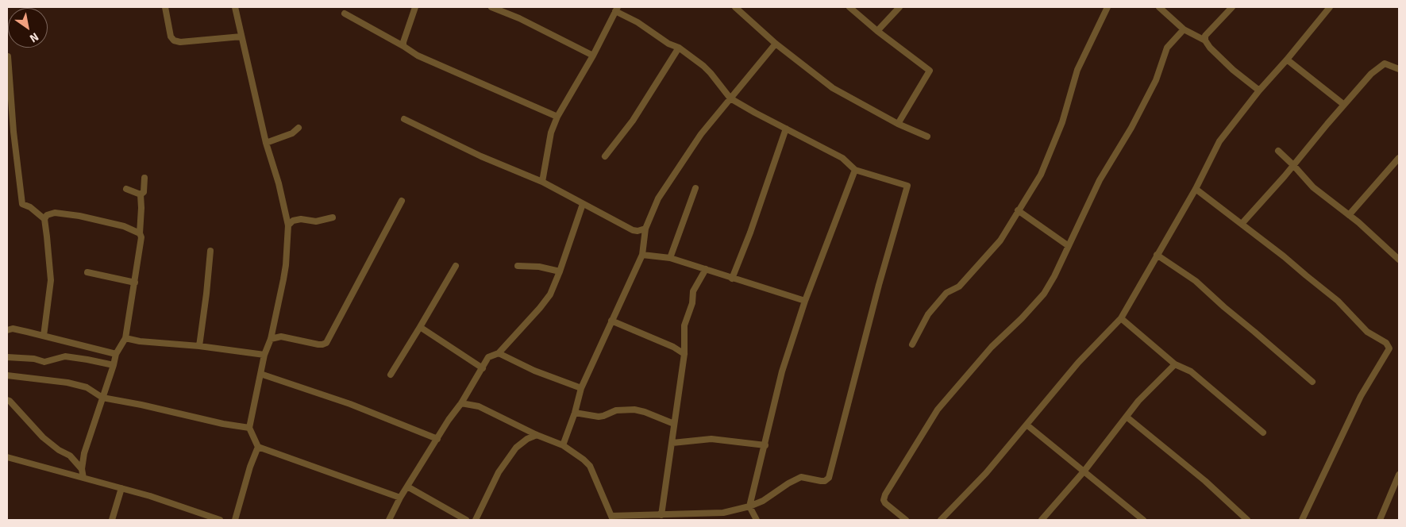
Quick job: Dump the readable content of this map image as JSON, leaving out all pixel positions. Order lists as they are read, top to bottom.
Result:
{
  "north": "bottom right"
}
